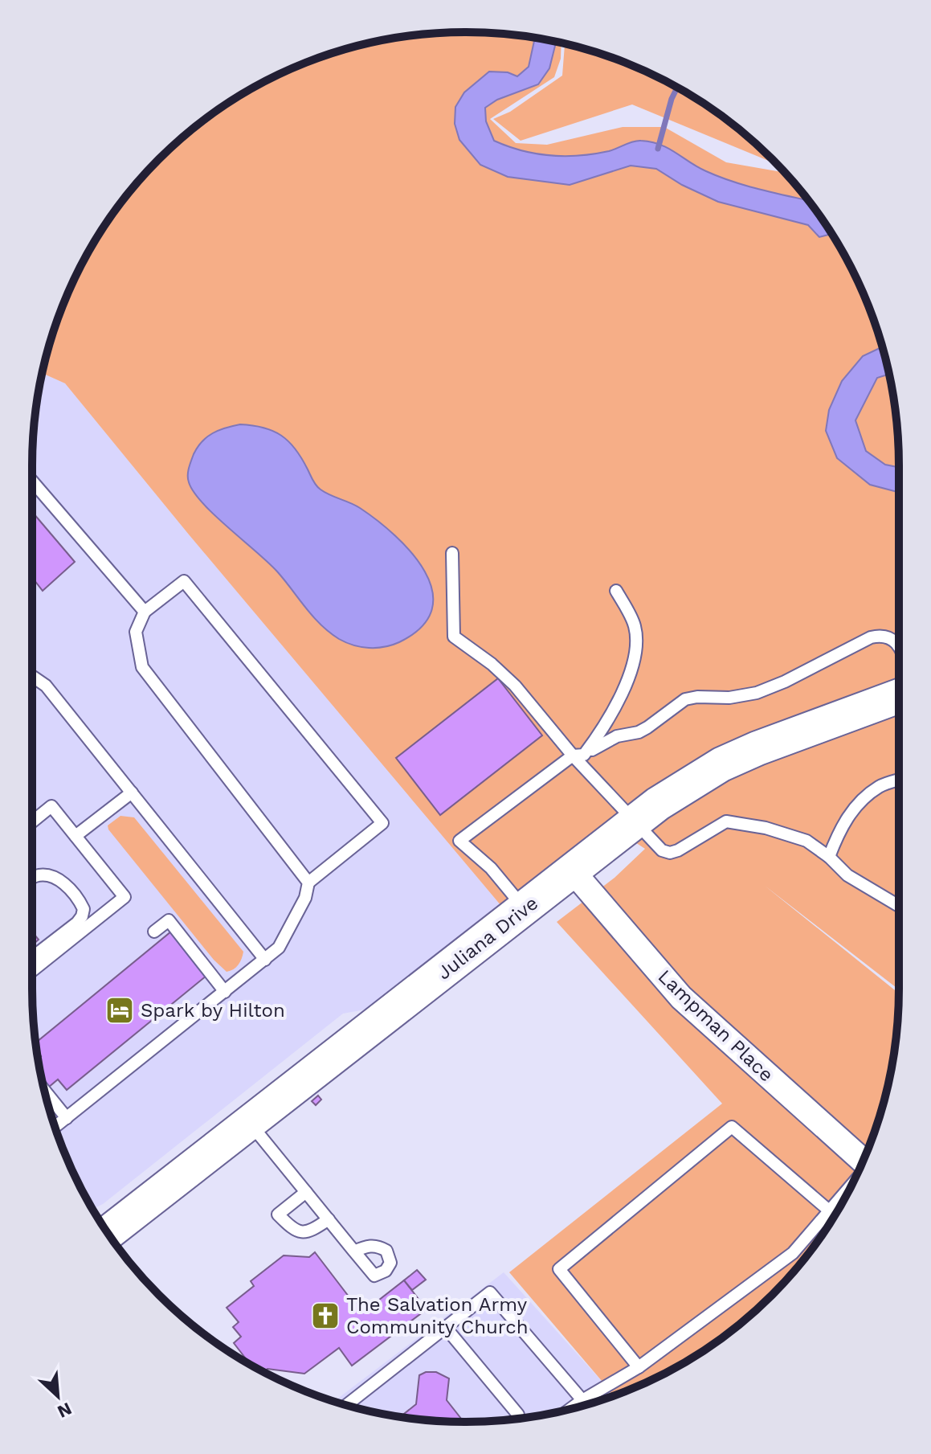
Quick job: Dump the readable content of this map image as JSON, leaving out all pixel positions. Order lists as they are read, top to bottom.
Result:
{
  "streets": {
    "street": ["Juliana Drive", "Lampman Place"]
  },
  "crossings": [
    ["Juliana Drive", "Lampman Place"]
  ],
  "places": {
    "hotel": ["Spark by Hilton"],
    "church": ["The Salvation Army Community Church"]
  },
  "north": "bottom right"
}
